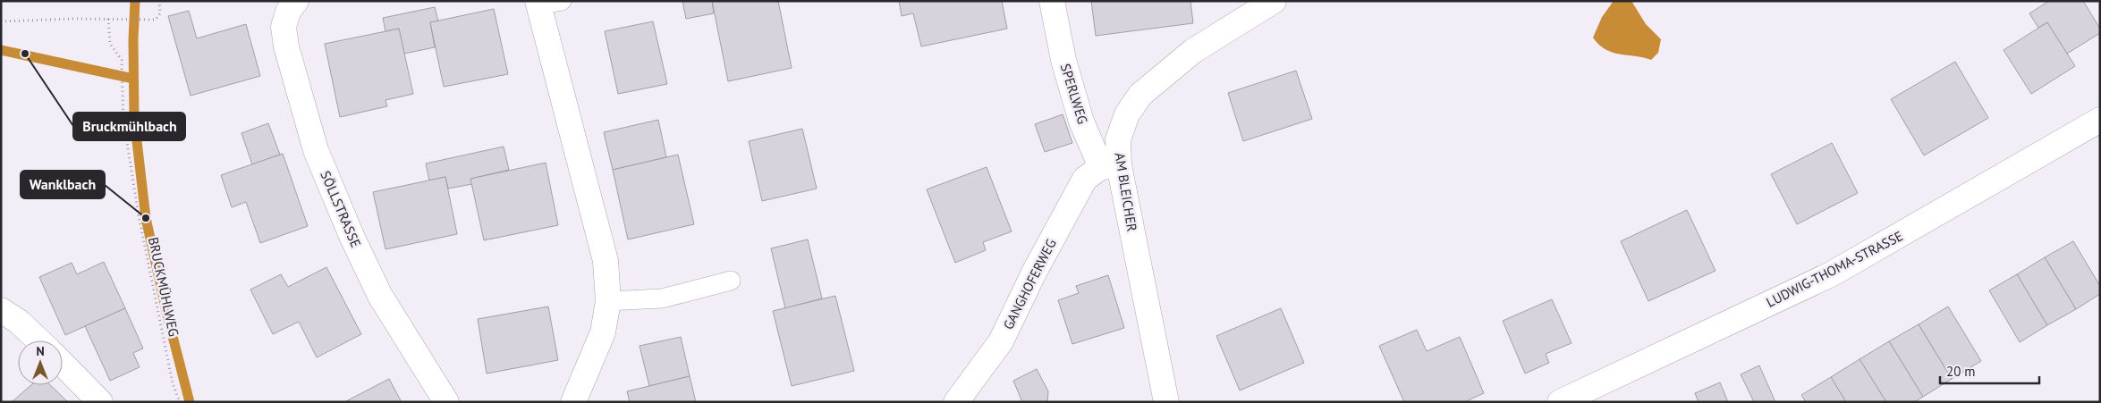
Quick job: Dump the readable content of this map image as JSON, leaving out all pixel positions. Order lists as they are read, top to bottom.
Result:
{
  "streets": {
    "street": [
      "SPERLWEG",
      "AM BLEICHER",
      "SÖLLSTRASSE",
      "LUDWIG-THOMA-STRASSE",
      "GANGHOFERWEG"
    ],
    "path": ["BRUCKMÜHLWEG"]
  },
  "crossings": [
    ["SPERLWEG", "AM BLEICHER"],
    ["SPERLWEG", "GANGHOFERWEG"],
    ["AM BLEICHER", "GANGHOFERWEG"]
  ],
  "places": ["Bruckmühlbach", "Wanklbach"],
  "scale_bar": "20 m",
  "north": "top"
}
